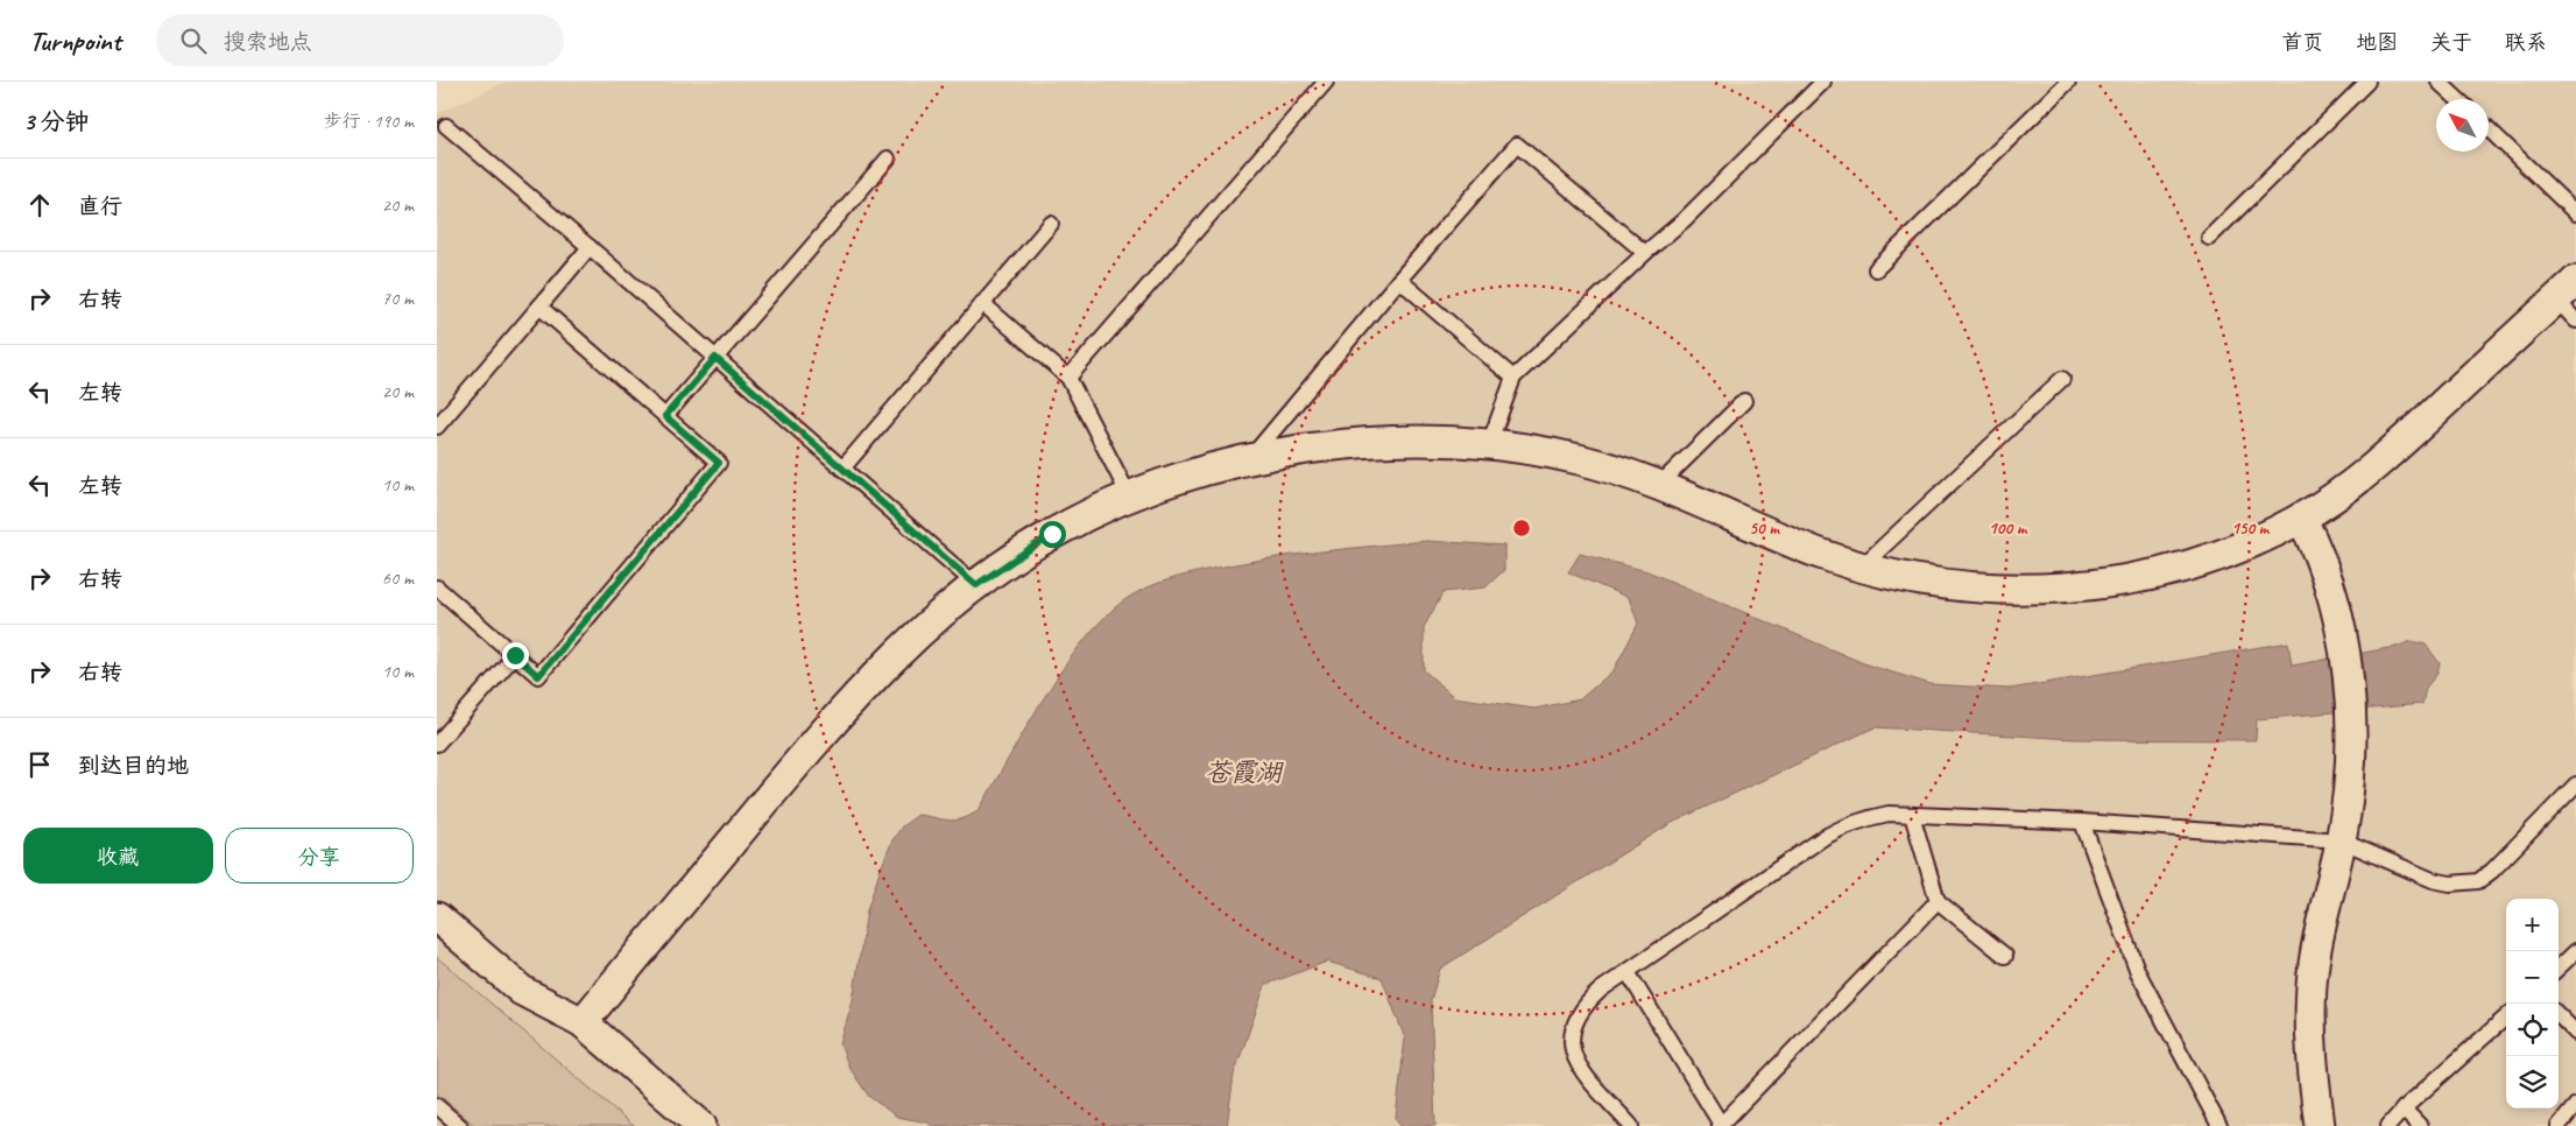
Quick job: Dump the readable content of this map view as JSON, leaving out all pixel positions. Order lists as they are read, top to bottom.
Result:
{
  "water": ["苍霞湖"],
  "north": "top left",
  "page": {
    "header": "Turnpoint",
    "search": "搜索地点",
    "nav": [
      "首页",
      "地图",
      "关于",
      "联系"
    ],
    "heading": ["3 分钟", "步行 · 190 m"],
    "list": [
      ["直行", "20 m"],
      ["右转", "70 m"],
      ["左转", "20 m"],
      ["左转", "10 m"],
      ["右转", "60 m"],
      ["右转", "10 m"],
      "到达目的地"
    ],
    "buttons": ["收藏", "分享"],
    "map_buttons": ["+", "−"]
  },
  "rings": ["50 m", "100 m", "150 m"]
}
